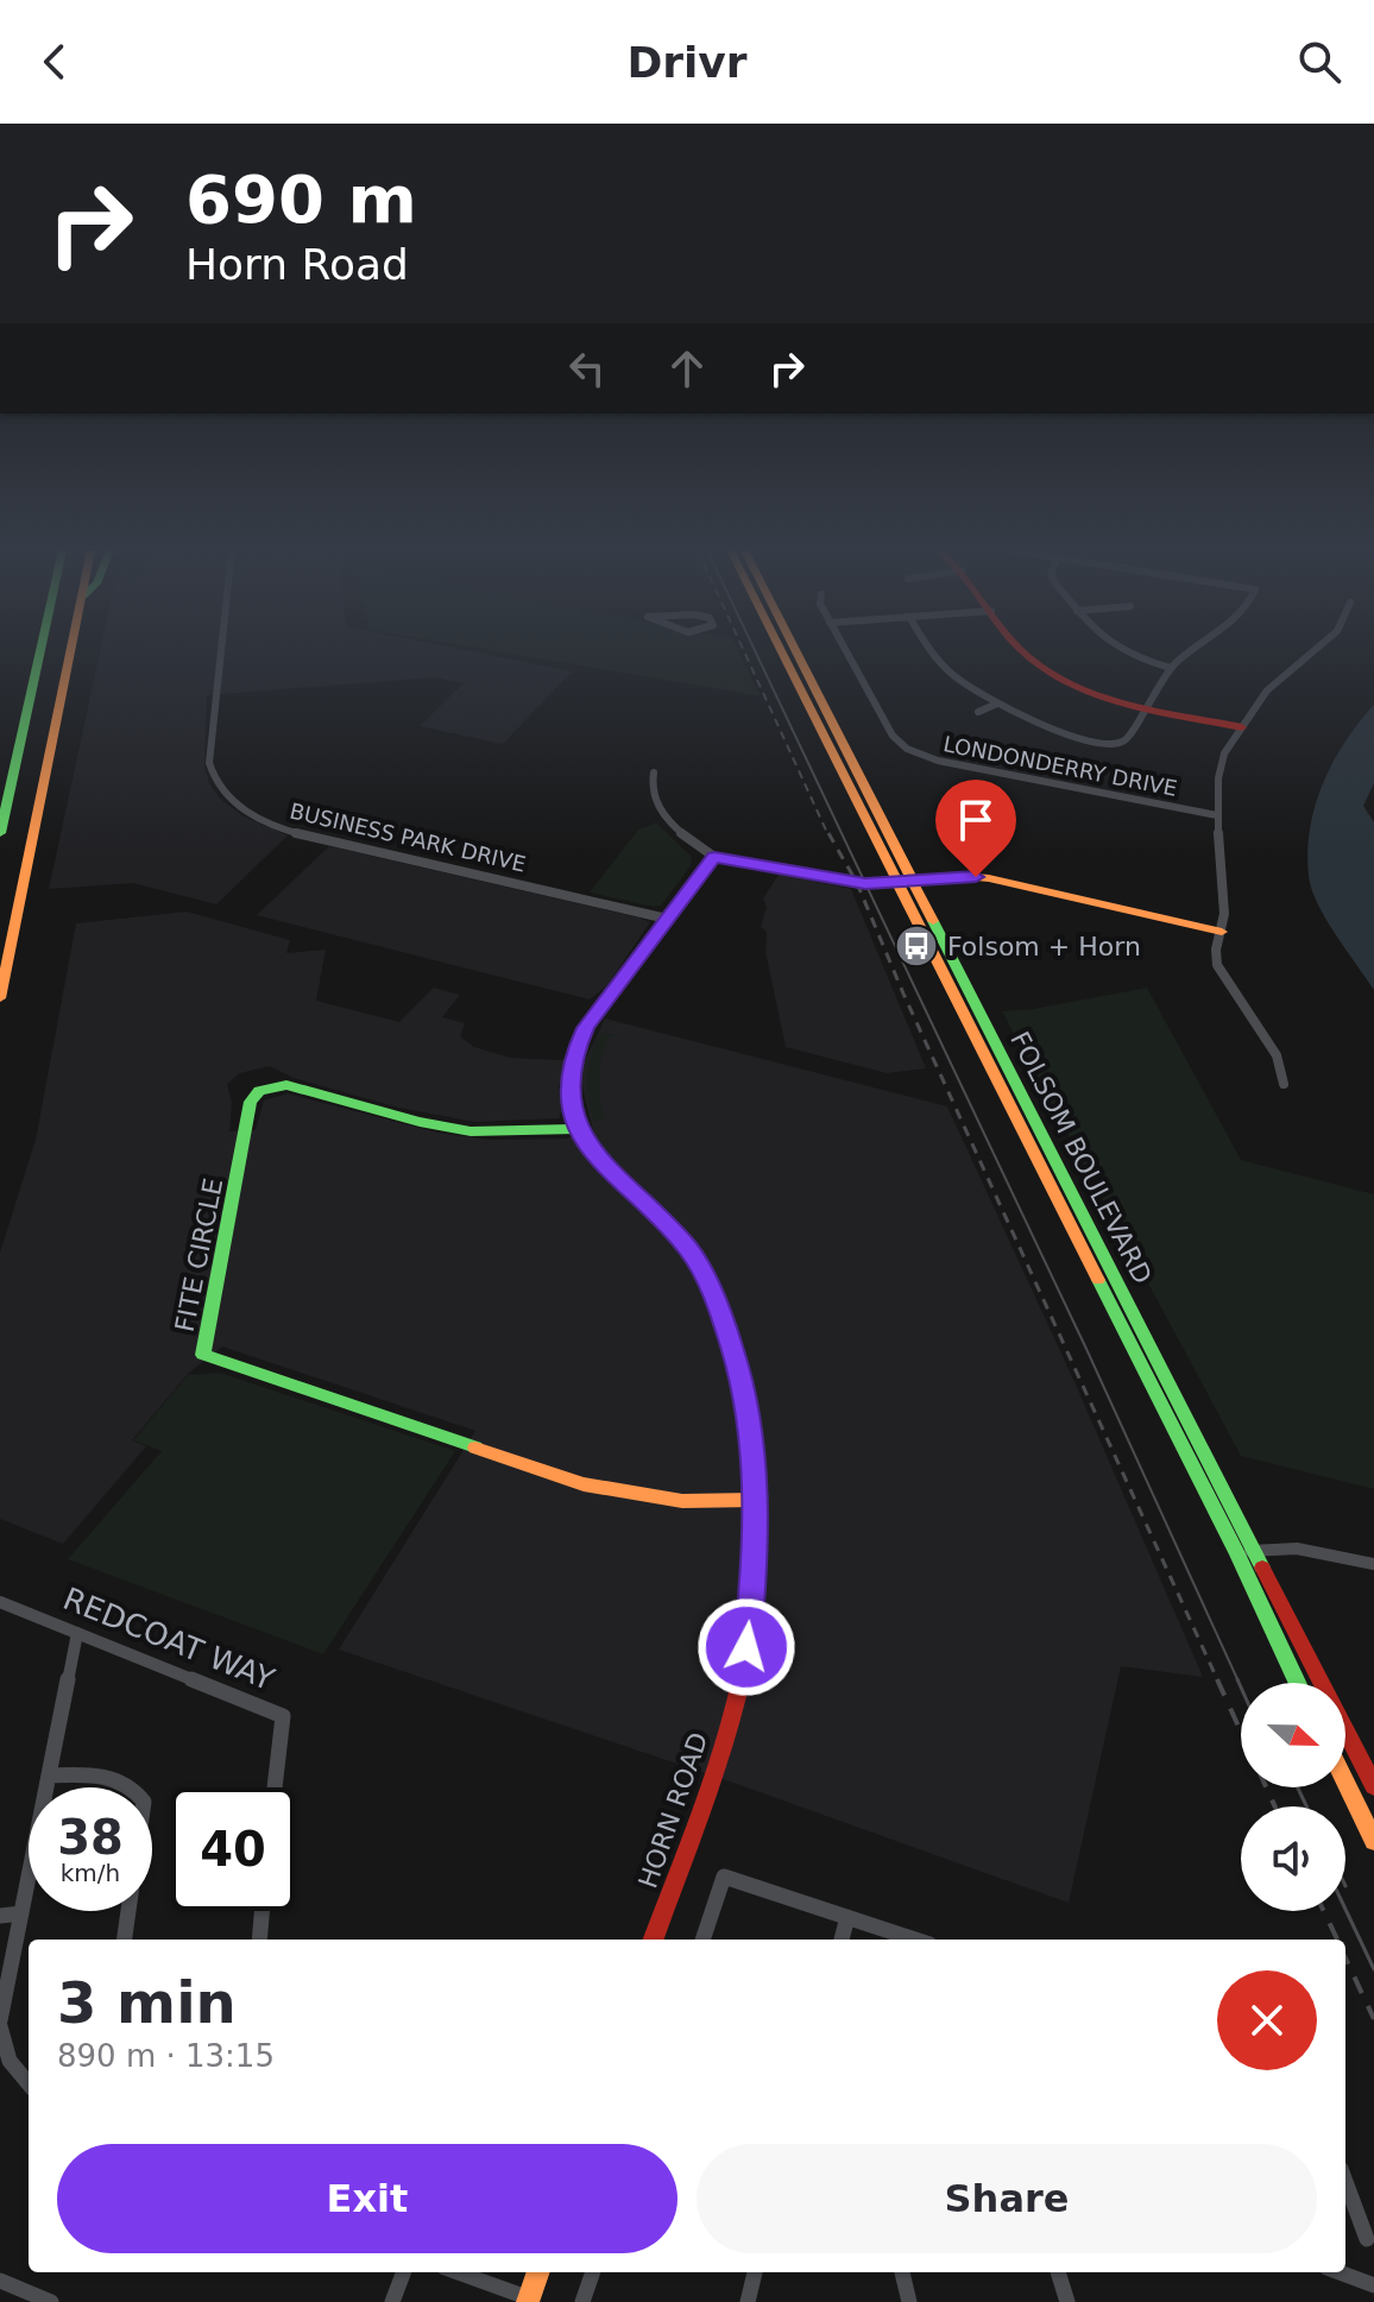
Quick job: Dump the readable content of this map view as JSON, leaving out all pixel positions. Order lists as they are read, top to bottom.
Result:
{
  "streets": {
    "main road": ["FOLSOM BOULEVARD", "FITE CIRCLE", "HORN ROAD"],
    "street": ["LONDONDERRY DRIVE", "BUSINESS PARK DRIVE", "REDCOAT WAY"]
  },
  "crossings": [
    ["BUSINESS PARK DRIVE", "HORN ROAD"],
    ["FITE CIRCLE", "HORN ROAD"]
  ],
  "places": {
    "bus stop": ["Folsom + Horn"]
  },
  "north": "right",
  "page": {
    "header": "Drivr",
    "turn": ["690 m", "Horn Road"],
    "speed": "38 km/h",
    "limit": "40",
    "heading": ["3 min", "890 m · 13:15"],
    "buttons": ["Exit", "Share"]
  }
}
